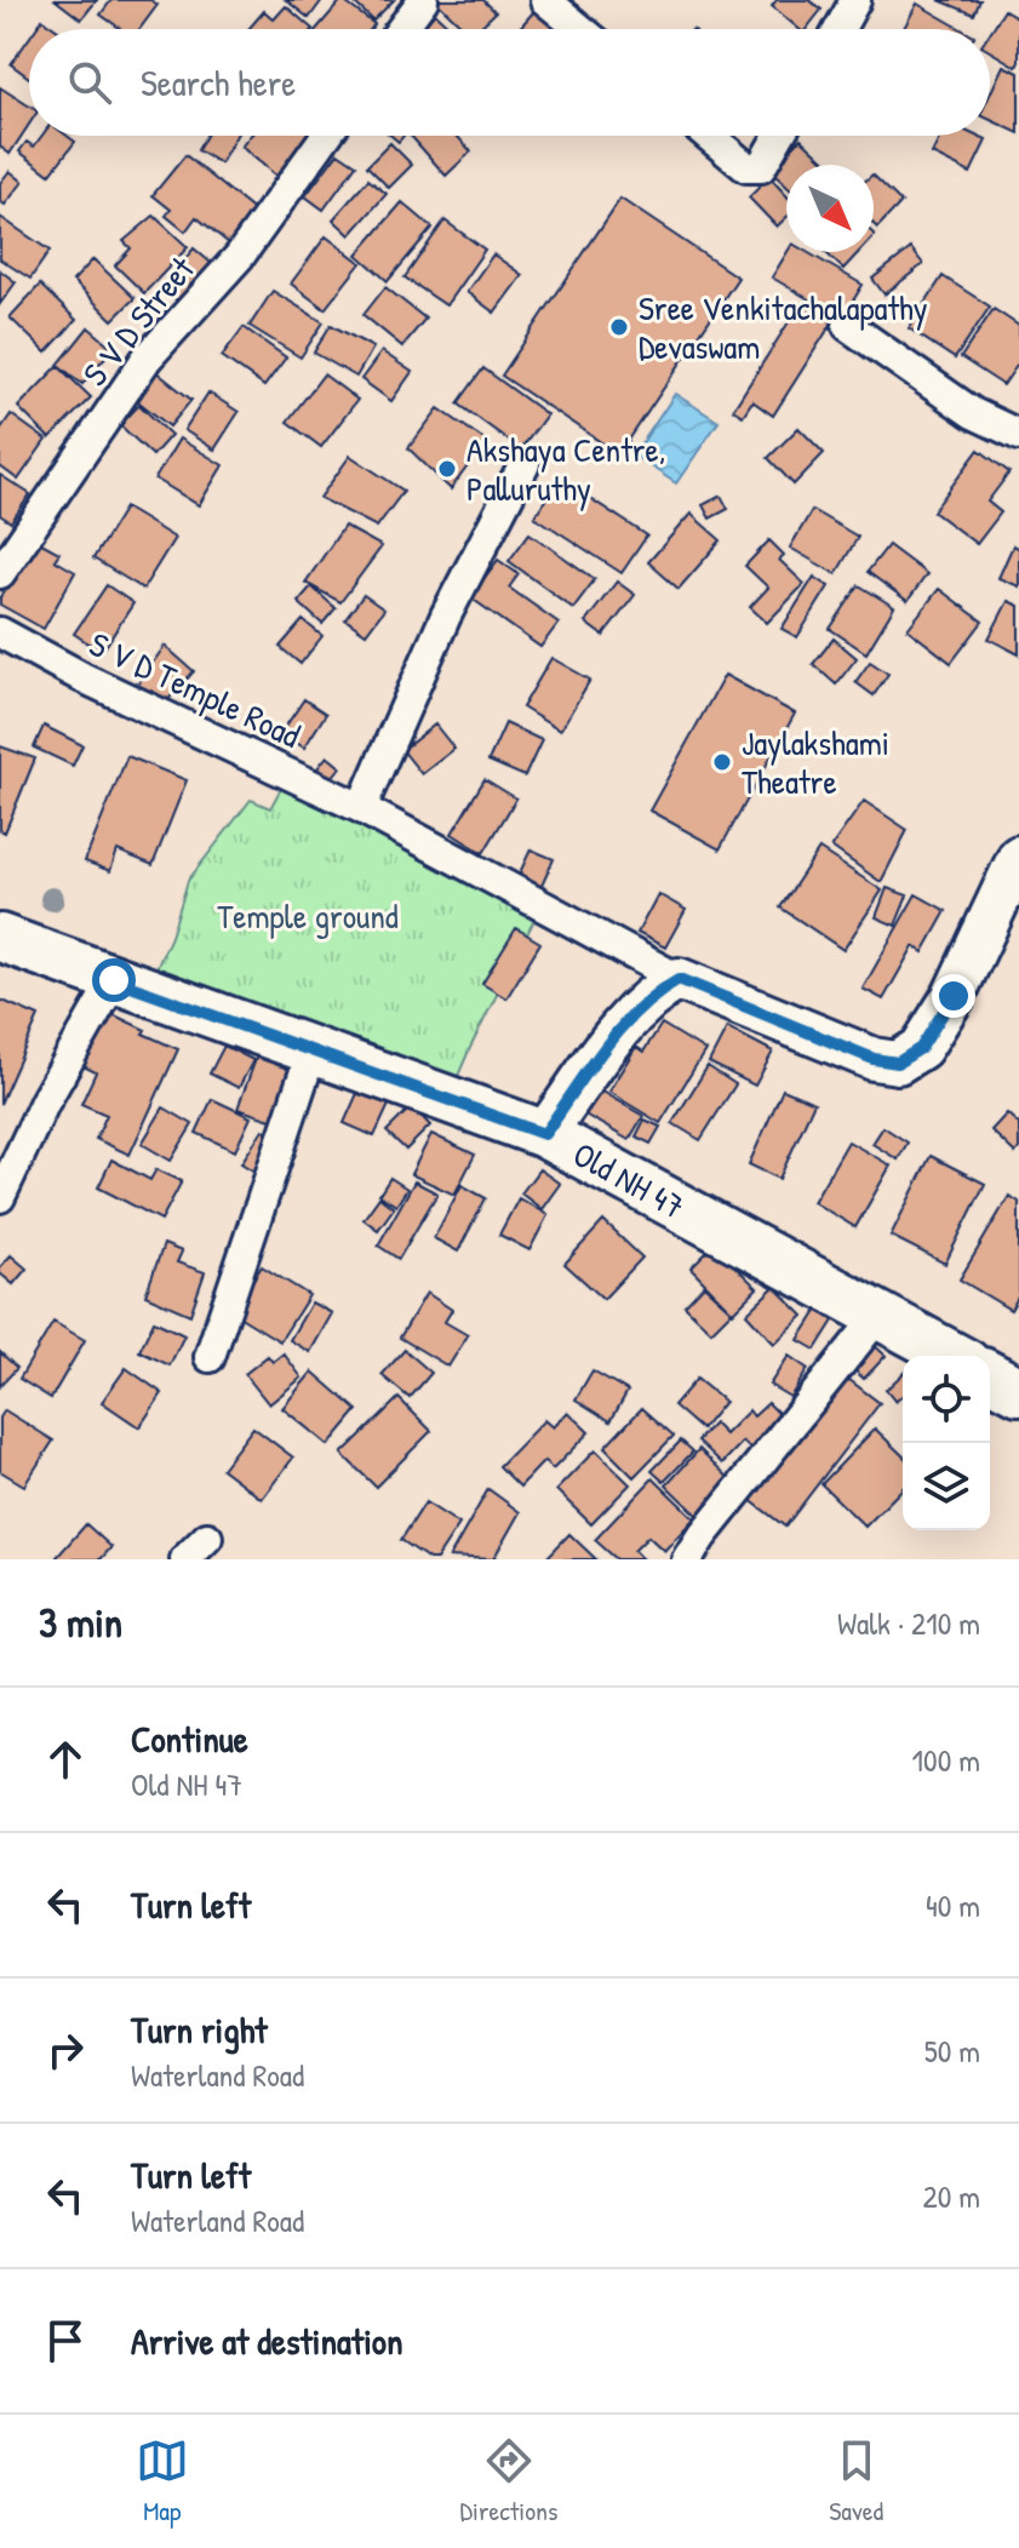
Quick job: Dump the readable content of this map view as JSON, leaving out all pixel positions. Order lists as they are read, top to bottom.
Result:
{
  "streets": {
    "main road": ["Old NH 47"],
    "street": ["S V D Street", "S V D Temple Road"]
  },
  "parks": ["Temple ground"],
  "places": ["Sree Venkitachalapathy Devaswam", "Akshaya Centre, Palluruthy", "Jaylakshami Theatre"],
  "north": "bottom right",
  "page": {
    "search": "Search here",
    "heading": ["3 min", "Walk · 210 m"],
    "list": [
      ["Continue", "Old NH 47", "100 m"],
      ["Turn left", "40 m"],
      ["Turn right", "Waterland Road", "50 m"],
      ["Turn left", "Waterland Road", "20 m"],
      "Arrive at destination"
    ],
    "nav": ["Map", "Directions", "Saved"]
  }
}
